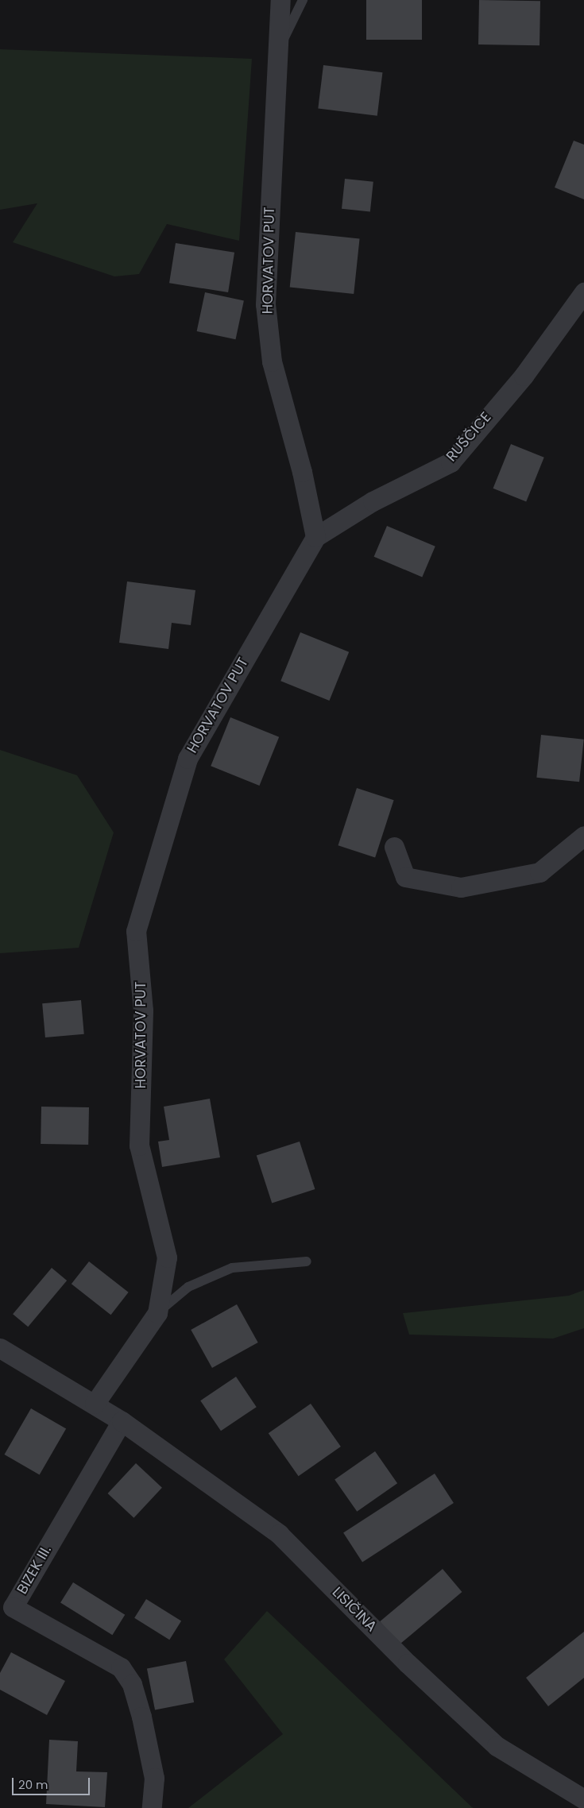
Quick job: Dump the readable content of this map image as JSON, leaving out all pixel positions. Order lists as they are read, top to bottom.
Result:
{
  "streets": {
    "street": [
      "HORVATOV PUT",
      "RUŠČICE",
      "BIZEK III.",
      "LISIČINA"
    ]
  },
  "crossings": [
    ["HORVATOV PUT", "RUŠČICE"],
    ["BIZEK III.", "LISIČINA"]
  ],
  "scale_bar": "20 m"
}
